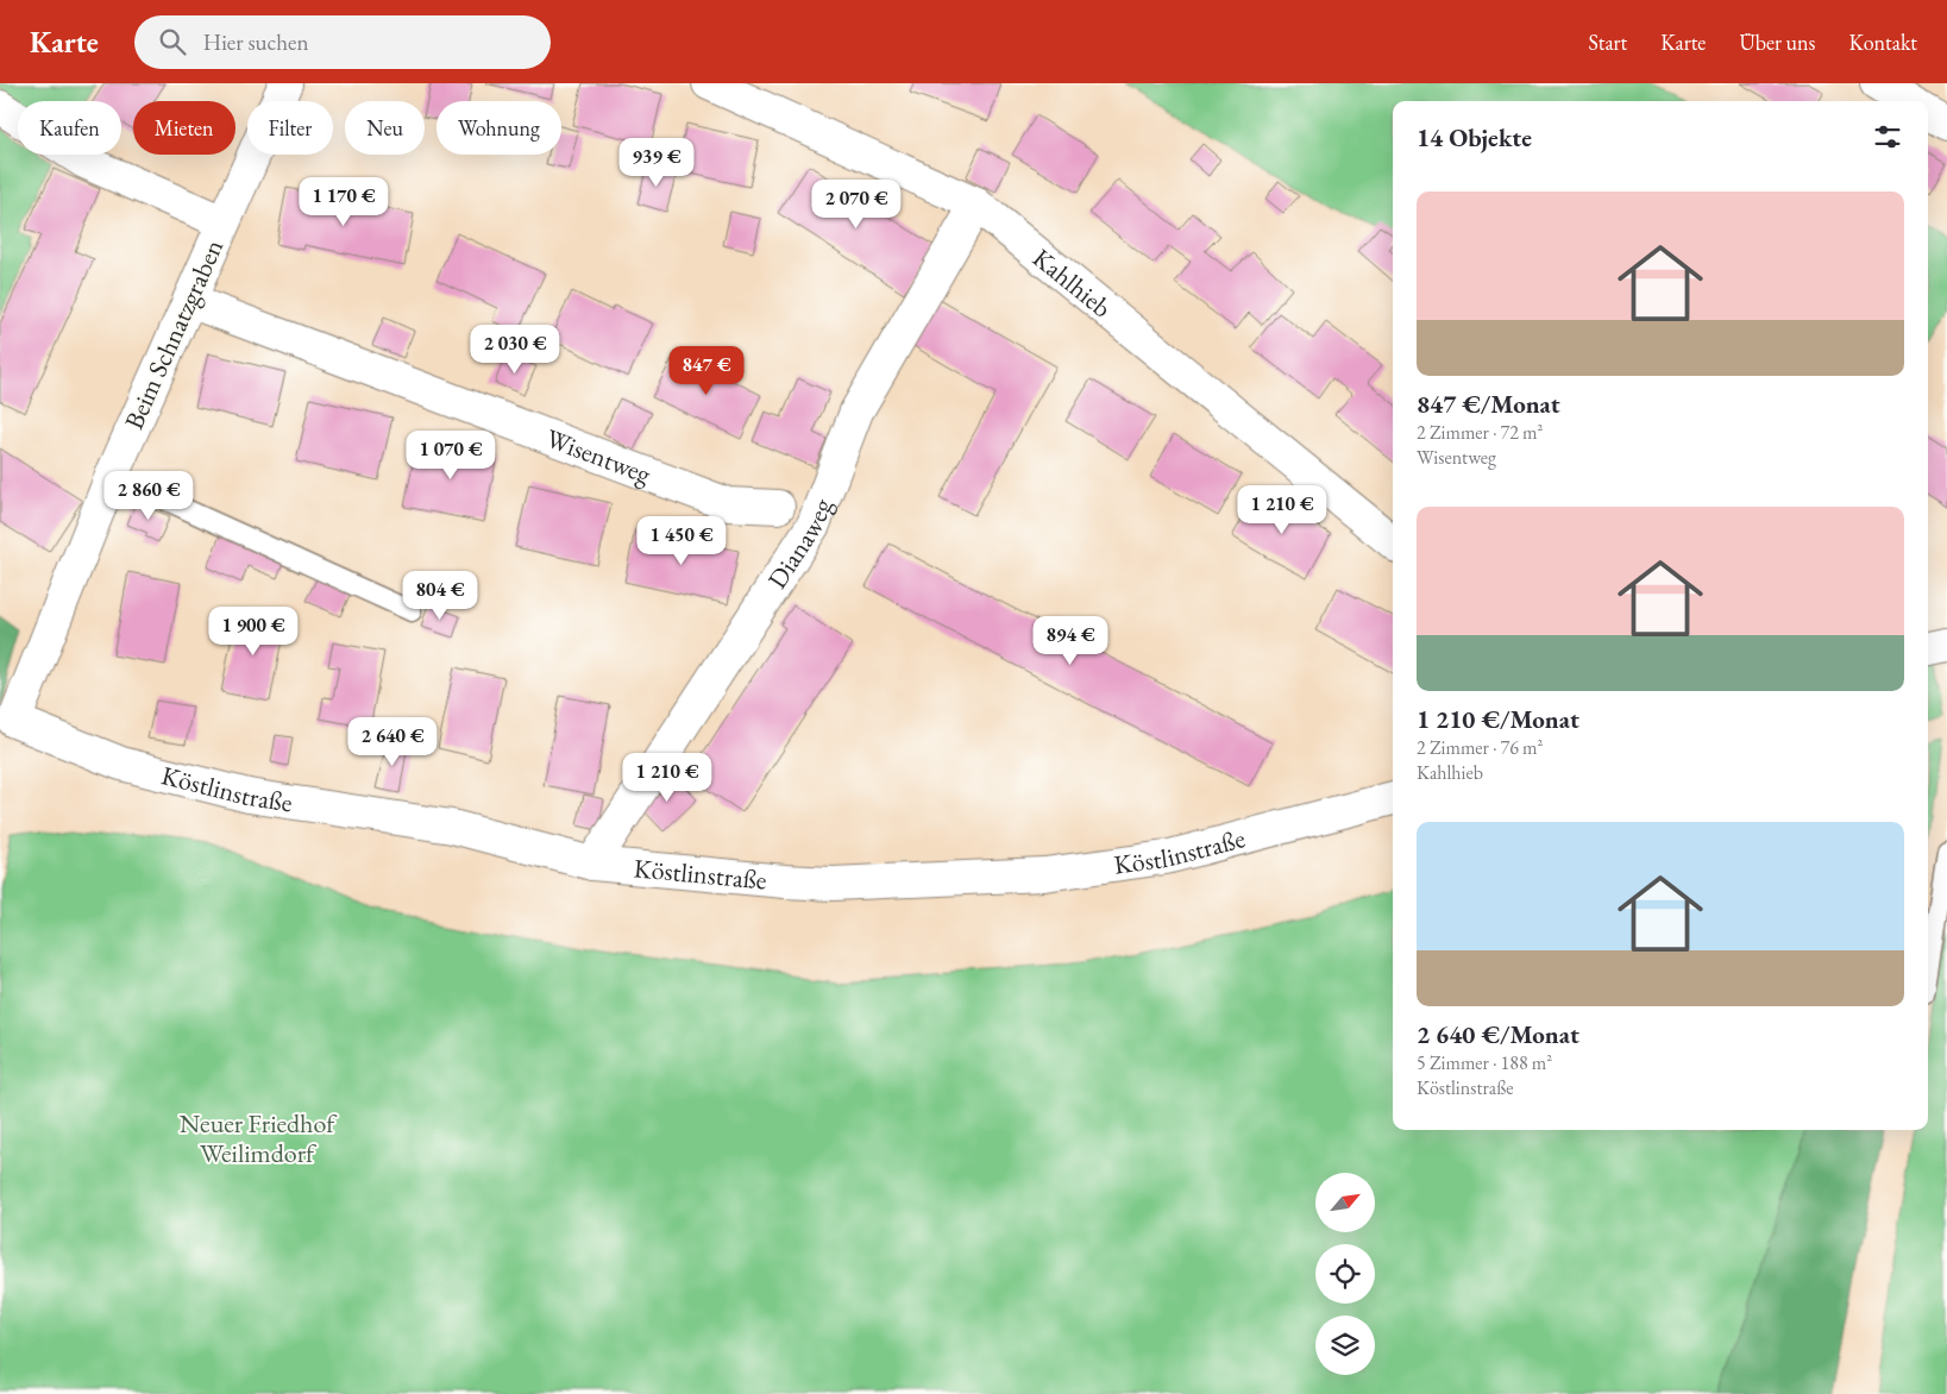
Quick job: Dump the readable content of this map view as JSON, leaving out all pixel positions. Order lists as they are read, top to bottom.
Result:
{
  "streets": {
    "street": [
      "Kahlhieb",
      "Beim Schnatzgraben",
      "Wisentweg",
      "Dianaweg",
      "Köstlinstraße"
    ]
  },
  "crossings": [
    ["Kahlhieb", "Dianaweg"],
    ["Beim Schnatzgraben", "Wisentweg"],
    ["Beim Schnatzgraben", "Köstlinstraße"],
    ["Dianaweg", "Köstlinstraße"]
  ],
  "parks": ["Neuer Friedhof Weilimdorf"],
  "north": "top right",
  "page": {
    "header": "Karte",
    "search": "Hier suchen",
    "nav": [
      "Start",
      "Karte",
      "Über uns",
      "Kontakt"
    ],
    "chip": [
      "Kaufen",
      "Mieten",
      "Filter",
      "Neu",
      "Wohnung"
    ],
    "heading": "14 Objekte",
    "price": [
      "939 €",
      "1 170 €",
      "2 070 €",
      "2 030 €",
      "847 €",
      "1 070 €",
      "2 860 €",
      "1 210 €",
      "1 450 €",
      "804 €",
      "1 900 €",
      "894 €",
      "2 640 €",
      "1 210 €"
    ],
    "list": [
      {
        "name": "847 €/Monat",
        "note": "2 Zimmer · 72 m² · Wisentweg"
      },
      {
        "name": "1 210 €/Monat",
        "note": "2 Zimmer · 76 m² · Kahlhieb"
      },
      {
        "name": "2 640 €/Monat",
        "note": "5 Zimmer · 188 m² · Köstlinstraße"
      }
    ]
  }
}
